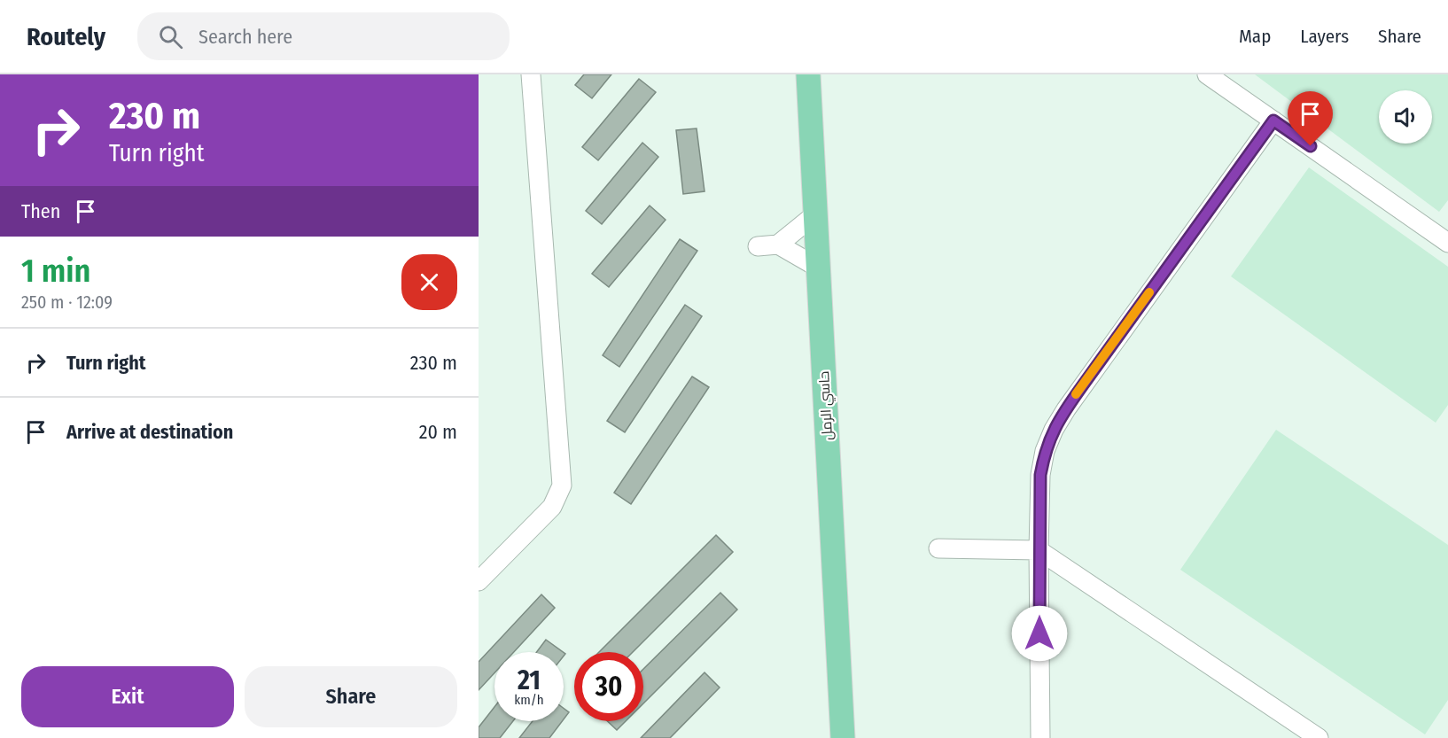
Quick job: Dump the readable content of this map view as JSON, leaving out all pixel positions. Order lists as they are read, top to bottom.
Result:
{
  "streets": {
    "main road": ["حاسي الرمل"]
  },
  "page": {
    "header": "Routely",
    "search": "Search here",
    "nav": ["Map", "Layers", "Share"],
    "turn": ["230 m", "Turn right"],
    "then": "Then",
    "heading": ["1 min", "250 m · 12:09"],
    "list": [
      {
        "name": "Turn right",
        "value": "230 m"
      },
      {
        "name": "Arrive at destination",
        "value": "20 m"
      }
    ],
    "speed": "21 km/h",
    "limit": "30",
    "buttons": ["Exit", "Share"]
  }
}
